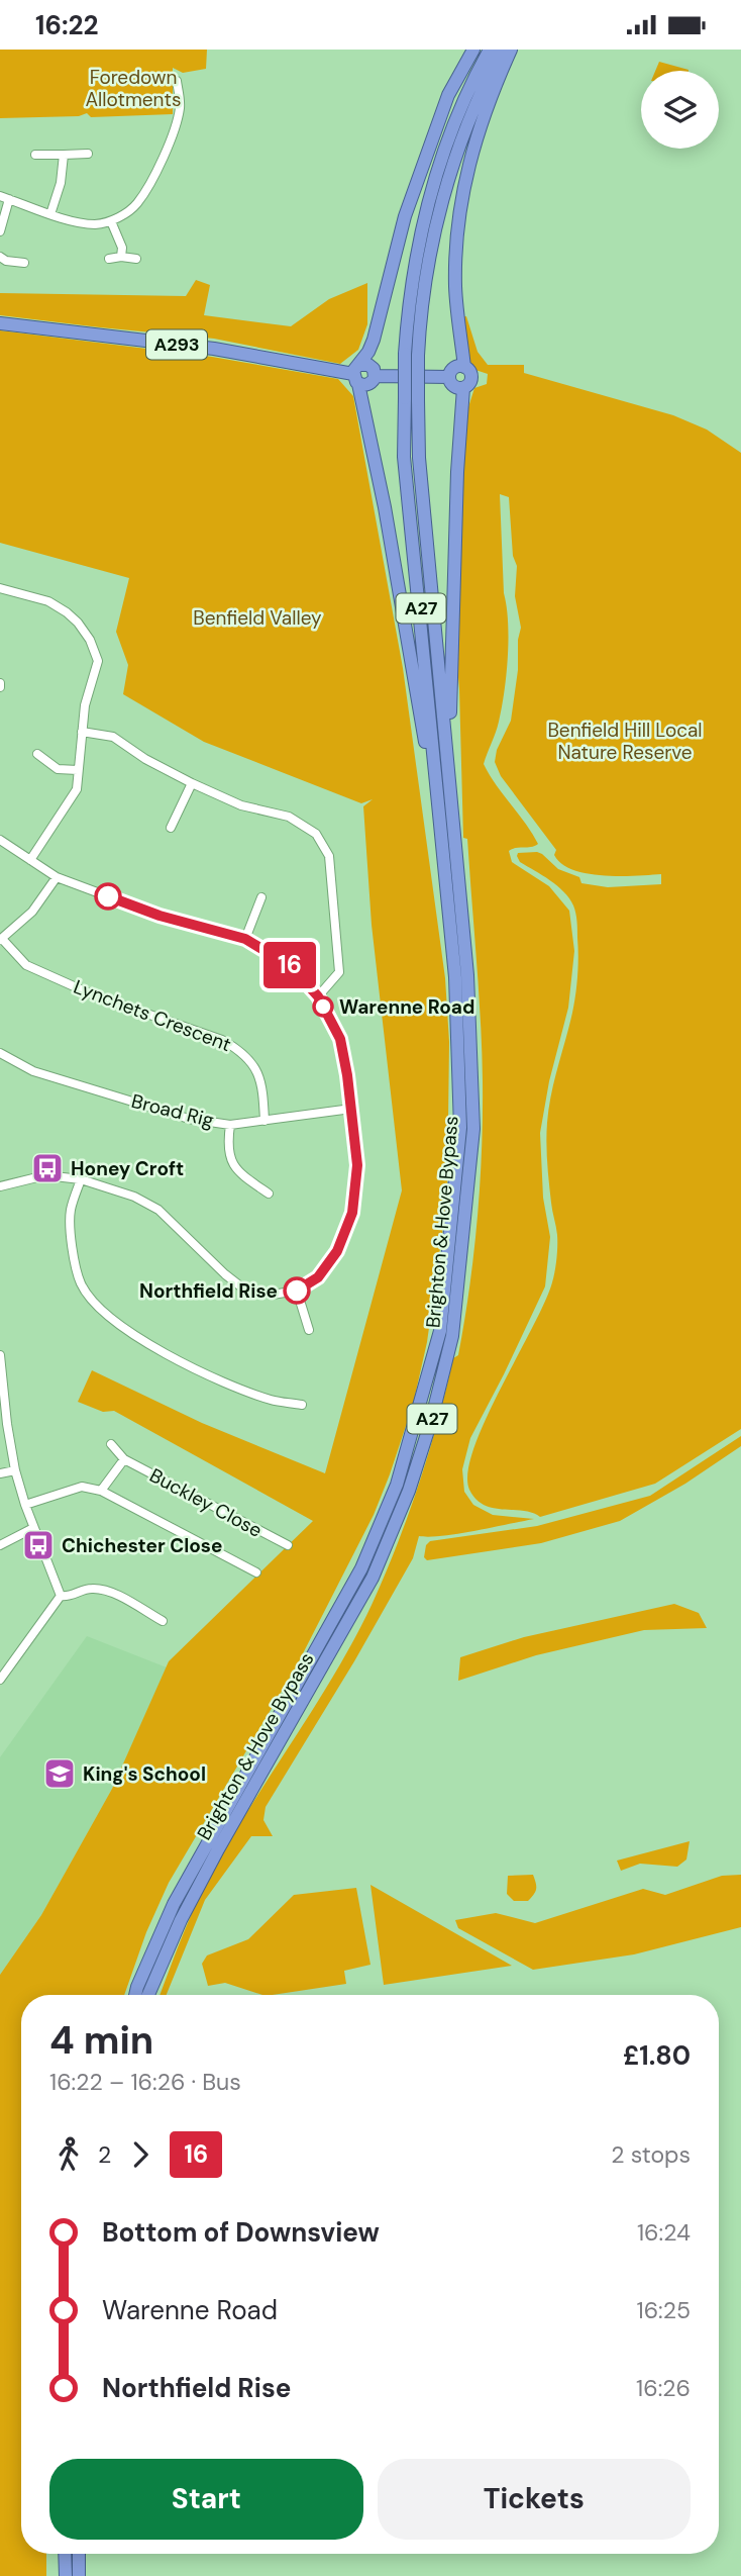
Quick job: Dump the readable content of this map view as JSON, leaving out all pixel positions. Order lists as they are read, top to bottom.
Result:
{
  "streets": {
    "highway": ["A293", "A27", "Brighton & Hove Bypass"],
    "street": ["Lynchets Crescent", "Broad Rig", "Buckley Close"]
  },
  "crossings": [
    ["A293", "A27"],
    ["A27", "Brighton & Hove Bypass"],
    ["Lynchets Crescent", "Broad Rig"]
  ],
  "parks": ["Foredown Allotments", "Benfield Valley", "Benfield Hill Local Nature Reserve"],
  "places": {
    "other": ["Warenne Road", "Northfield Rise"],
    "bus stop": ["Honey Croft", "Chichester Close"],
    "school or university": ["King's School"]
  },
  "lines": ["bus line 16"],
  "page": {
    "status": "16:22",
    "on_map": "16",
    "heading": ["4 min", "16:22 – 16:26 · Bus", "£1.80"],
    "legs": ["2", "16", "2 stops"],
    "list": [
      {
        "name": "Bottom of Downsview",
        "value": "16:24"
      },
      {
        "name": "Warenne Road",
        "value": "16:25"
      },
      {
        "name": "Northfield Rise",
        "value": "16:26"
      }
    ],
    "buttons": ["Start", "Tickets"]
  }
}
